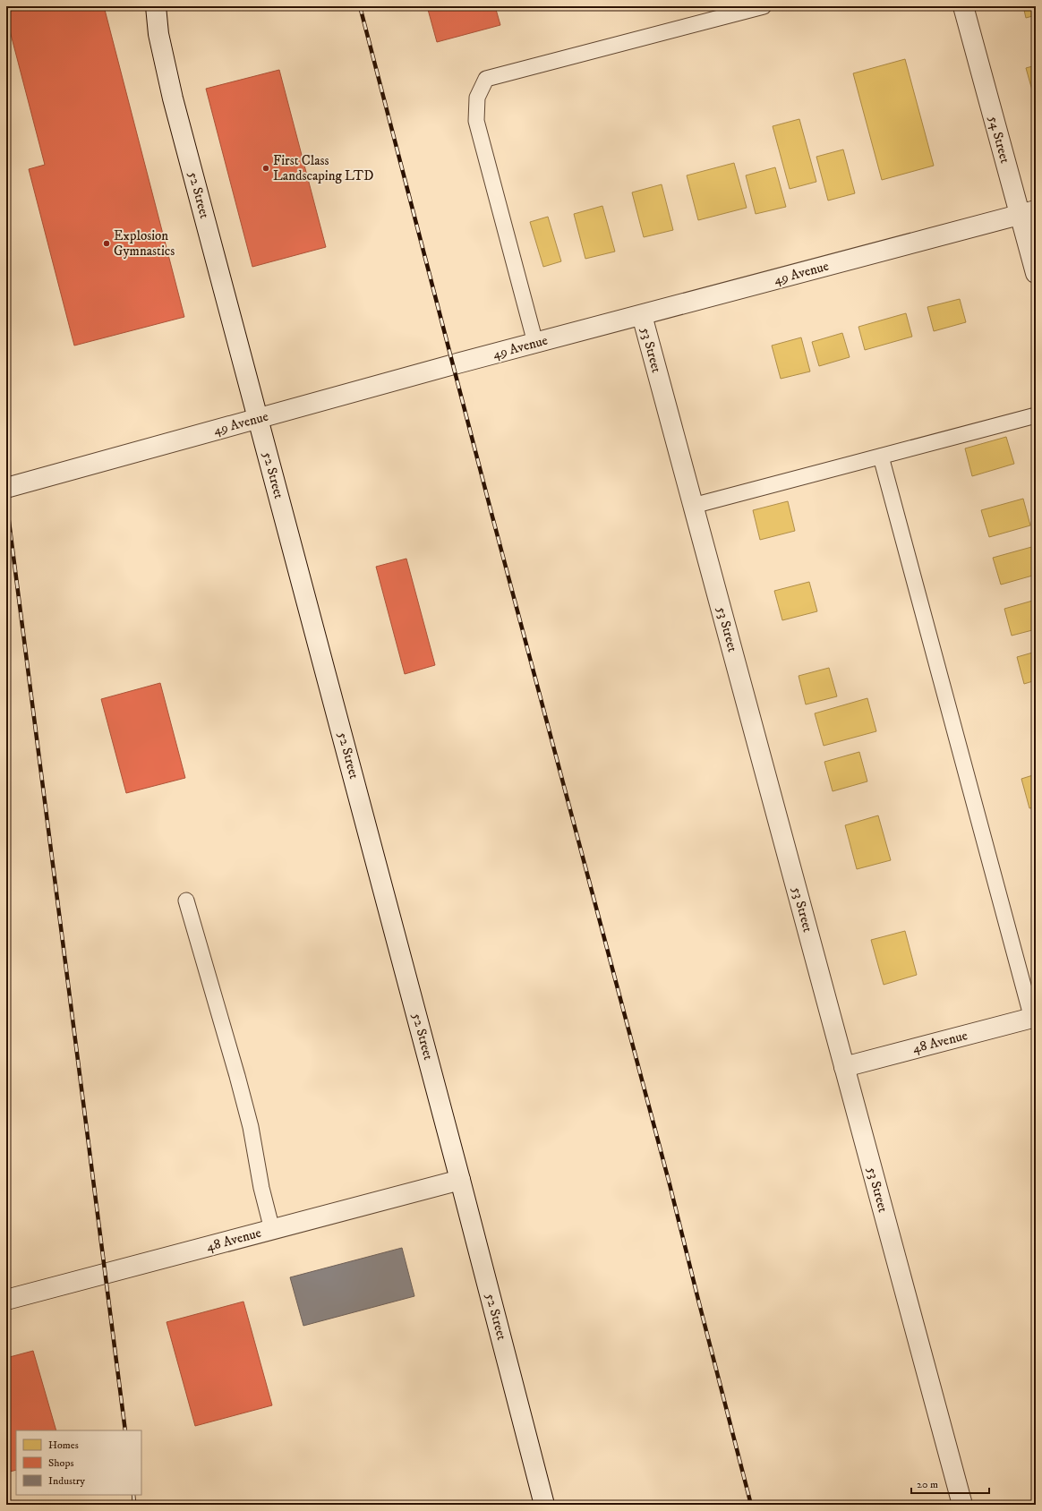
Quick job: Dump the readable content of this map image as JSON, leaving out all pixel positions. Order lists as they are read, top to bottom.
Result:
{
  "streets": {
    "street": [
      "54 Street",
      "52 Street",
      "49 Avenue",
      "53 Street",
      "48 Avenue"
    ]
  },
  "crossings": [
    ["54 Street", "49 Avenue"],
    ["52 Street", "49 Avenue"],
    ["52 Street", "48 Avenue"],
    ["49 Avenue", "53 Street"],
    ["53 Street", "48 Avenue"]
  ],
  "places": ["First Class Landscaping LTD", "Explosion Gymnastics"],
  "legend": ["Homes", "Shops", "Industry"],
  "scale_bar": "20 m"
}
